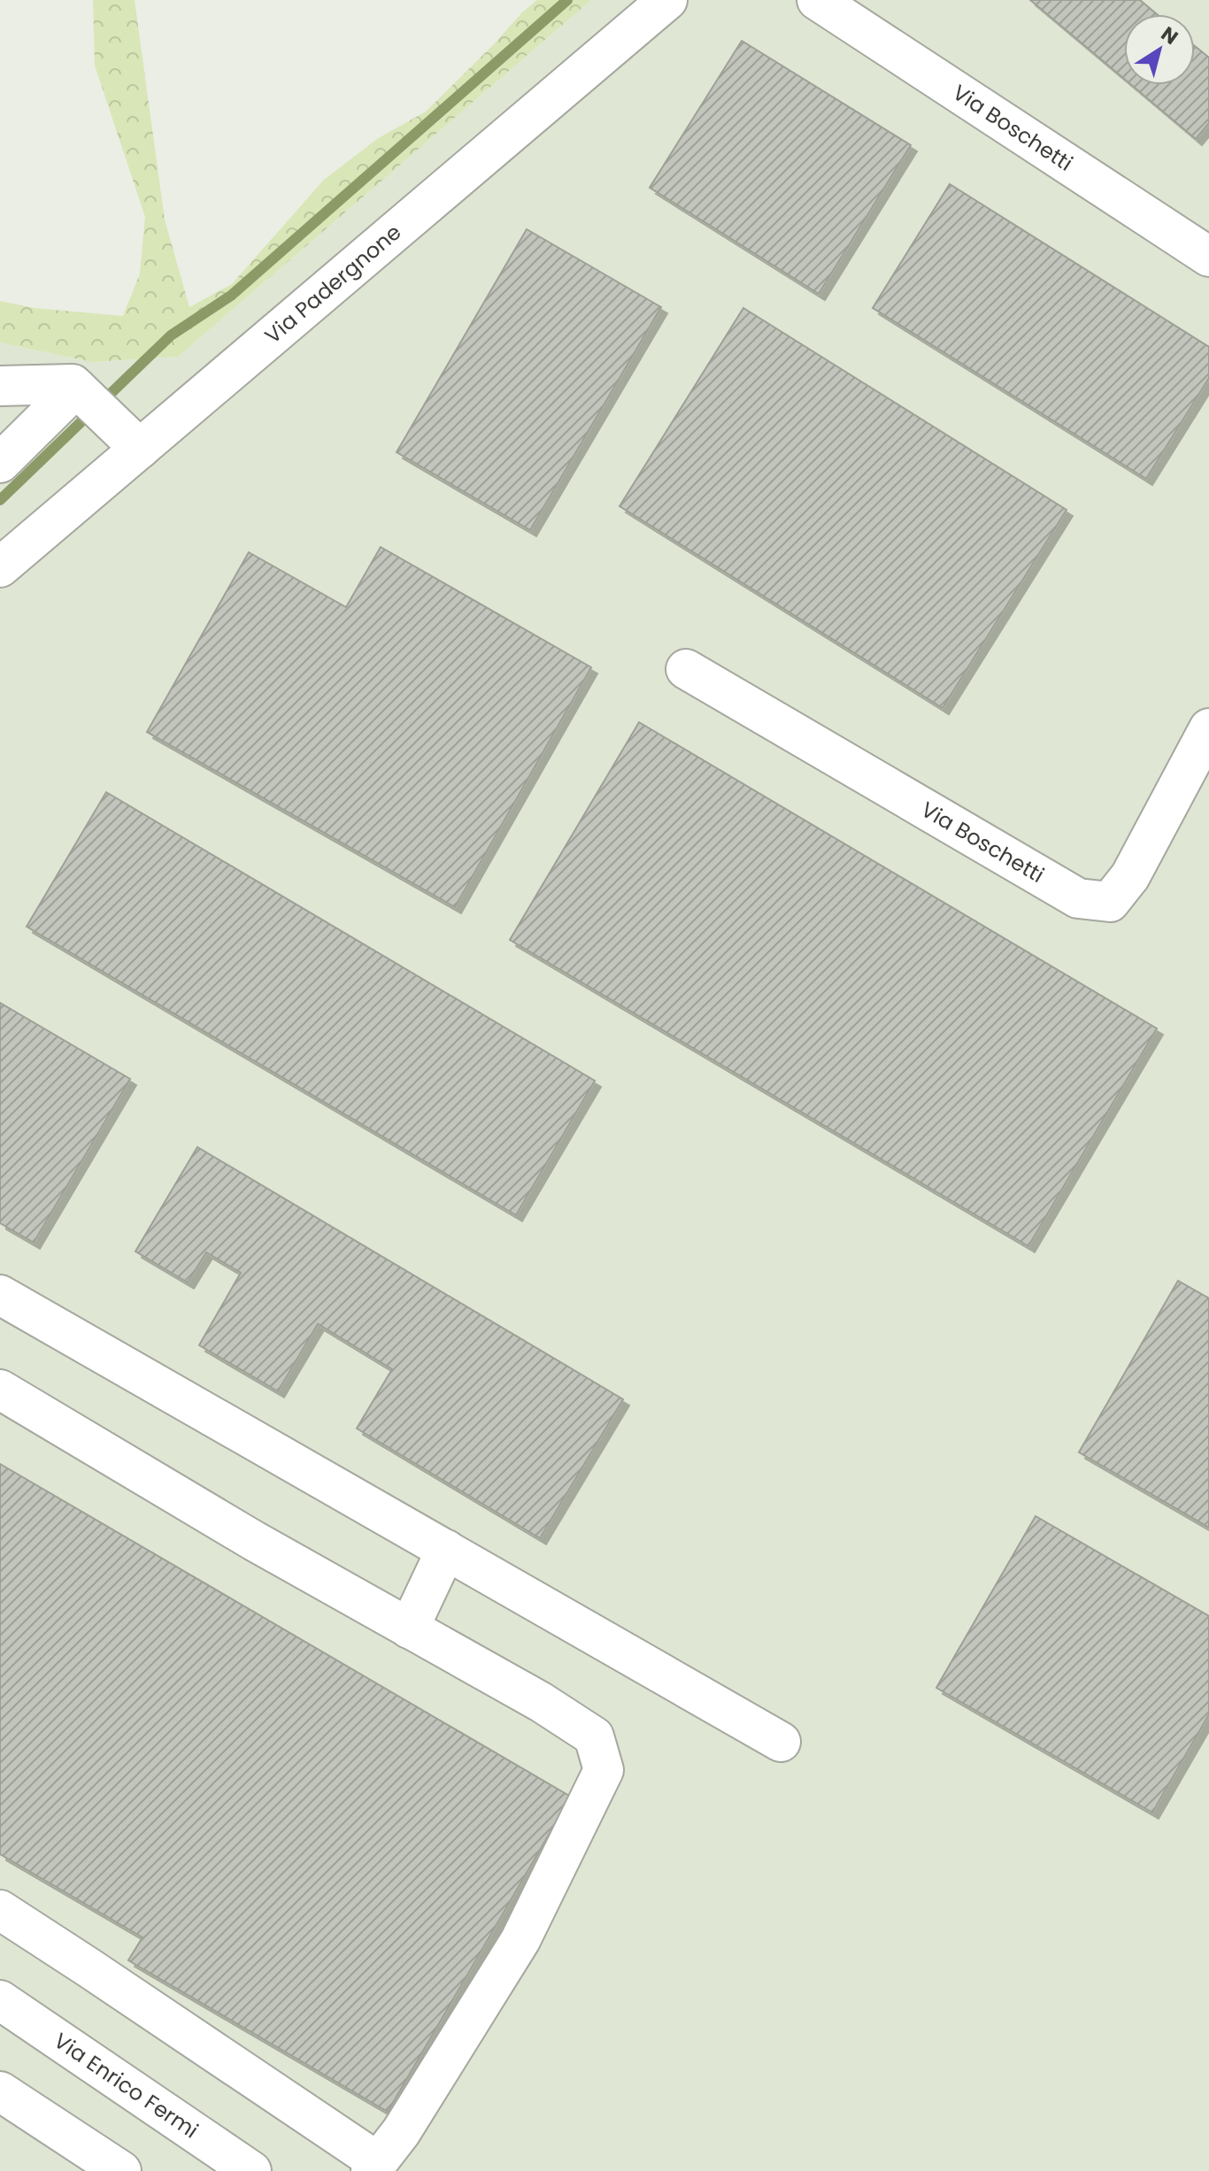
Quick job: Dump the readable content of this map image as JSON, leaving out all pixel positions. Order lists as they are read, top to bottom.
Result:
{
  "streets": {
    "street": ["Via Boschetti", "Via Padergnone", "Via Enrico Fermi"]
  },
  "north": "top right"
}
